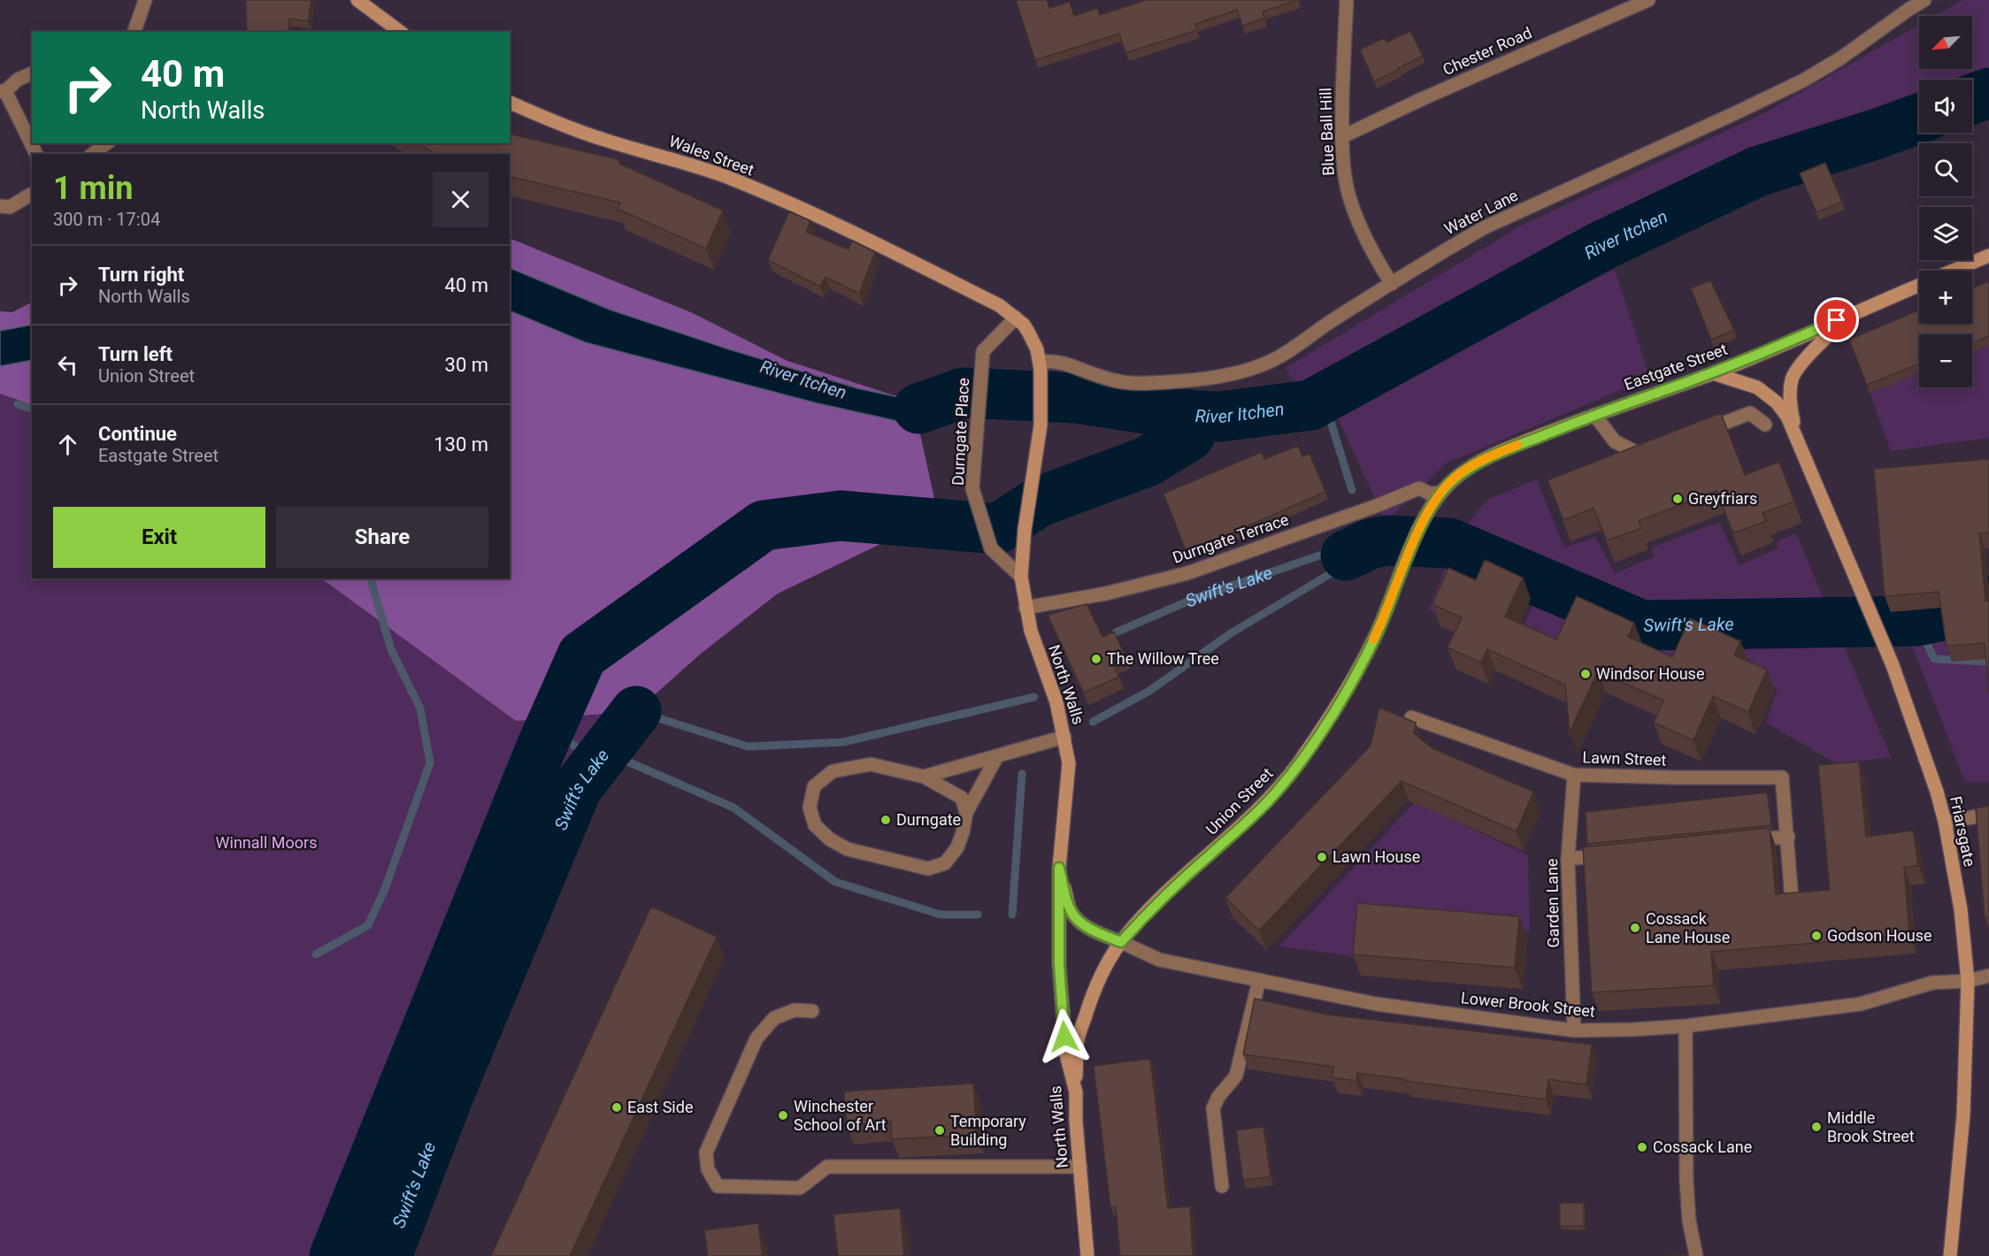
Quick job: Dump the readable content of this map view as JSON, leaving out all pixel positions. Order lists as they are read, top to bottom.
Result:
{
  "streets": {
    "main road": [
      "Wales Street",
      "Eastgate Street",
      "North Walls",
      "Union Street",
      "Friarsgate"
    ],
    "street": [
      "Chester Road",
      "Blue Ball Hill",
      "Water Lane",
      "Durngate Place",
      "Durngate Terrace",
      "Lawn Street",
      "Garden Lane",
      "Lower Brook Street"
    ]
  },
  "crossings": [
    ["Chester Road", "Blue Ball Hill"],
    ["Blue Ball Hill", "Water Lane"],
    ["Wales Street", "Durngate Place"],
    ["Eastgate Street", "Durngate Terrace"],
    ["Eastgate Street", "Union Street"],
    ["Eastgate Street", "Friarsgate"],
    ["Durngate Terrace", "North Walls"],
    ["Durngate Terrace", "Union Street"],
    ["North Walls", "Union Street"],
    ["North Walls", "Lower Brook Street"],
    ["Lawn Street", "Garden Lane"],
    ["Union Street", "Lower Brook Street"],
    ["Friarsgate", "Lower Brook Street"],
    ["Garden Lane", "Lower Brook Street"]
  ],
  "water": ["River Itchen", "Swift's Lake"],
  "parks": ["Winnall Moors"],
  "places": [
    "Greyfriars",
    "The Willow Tree",
    "Windsor House",
    "Durngate",
    "Lawn House",
    "Cossack Lane House",
    "Godson House",
    "East Side",
    "Winchester School of Art",
    "Middle Brook Street",
    "Temporary Building",
    "Cossack Lane"
  ],
  "north": "bottom left",
  "page": {
    "map_buttons": ["+", "−"],
    "turn": ["40 m", "North Walls"],
    "heading": ["1 min", "300 m · 17:04"],
    "list": [
      {
        "name": "Turn right",
        "note": "North Walls",
        "value": "40 m"
      },
      {
        "name": "Turn left",
        "note": "Union Street",
        "value": "30 m"
      },
      {
        "name": "Continue",
        "note": "Eastgate Street",
        "value": "130 m"
      }
    ],
    "buttons": ["Exit", "Share"]
  }
}
